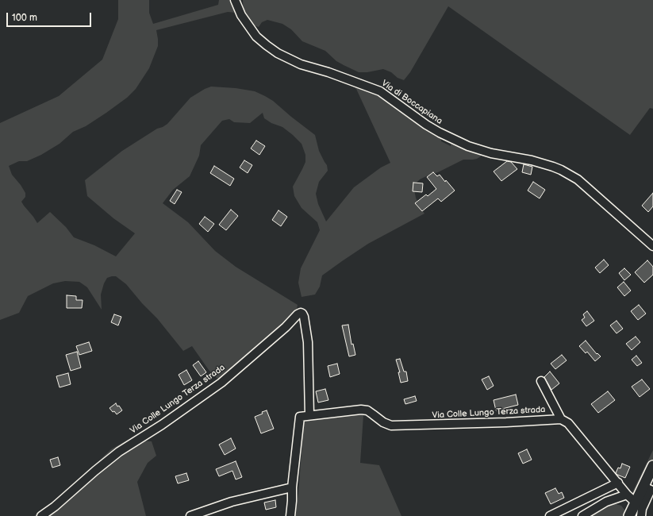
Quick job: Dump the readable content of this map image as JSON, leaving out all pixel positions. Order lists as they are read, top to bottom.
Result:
{
  "streets": {
    "street": ["Via di Boccapiana", "Via Colle Lungo Terza strada"]
  },
  "scale_bar": "100 m"
}
